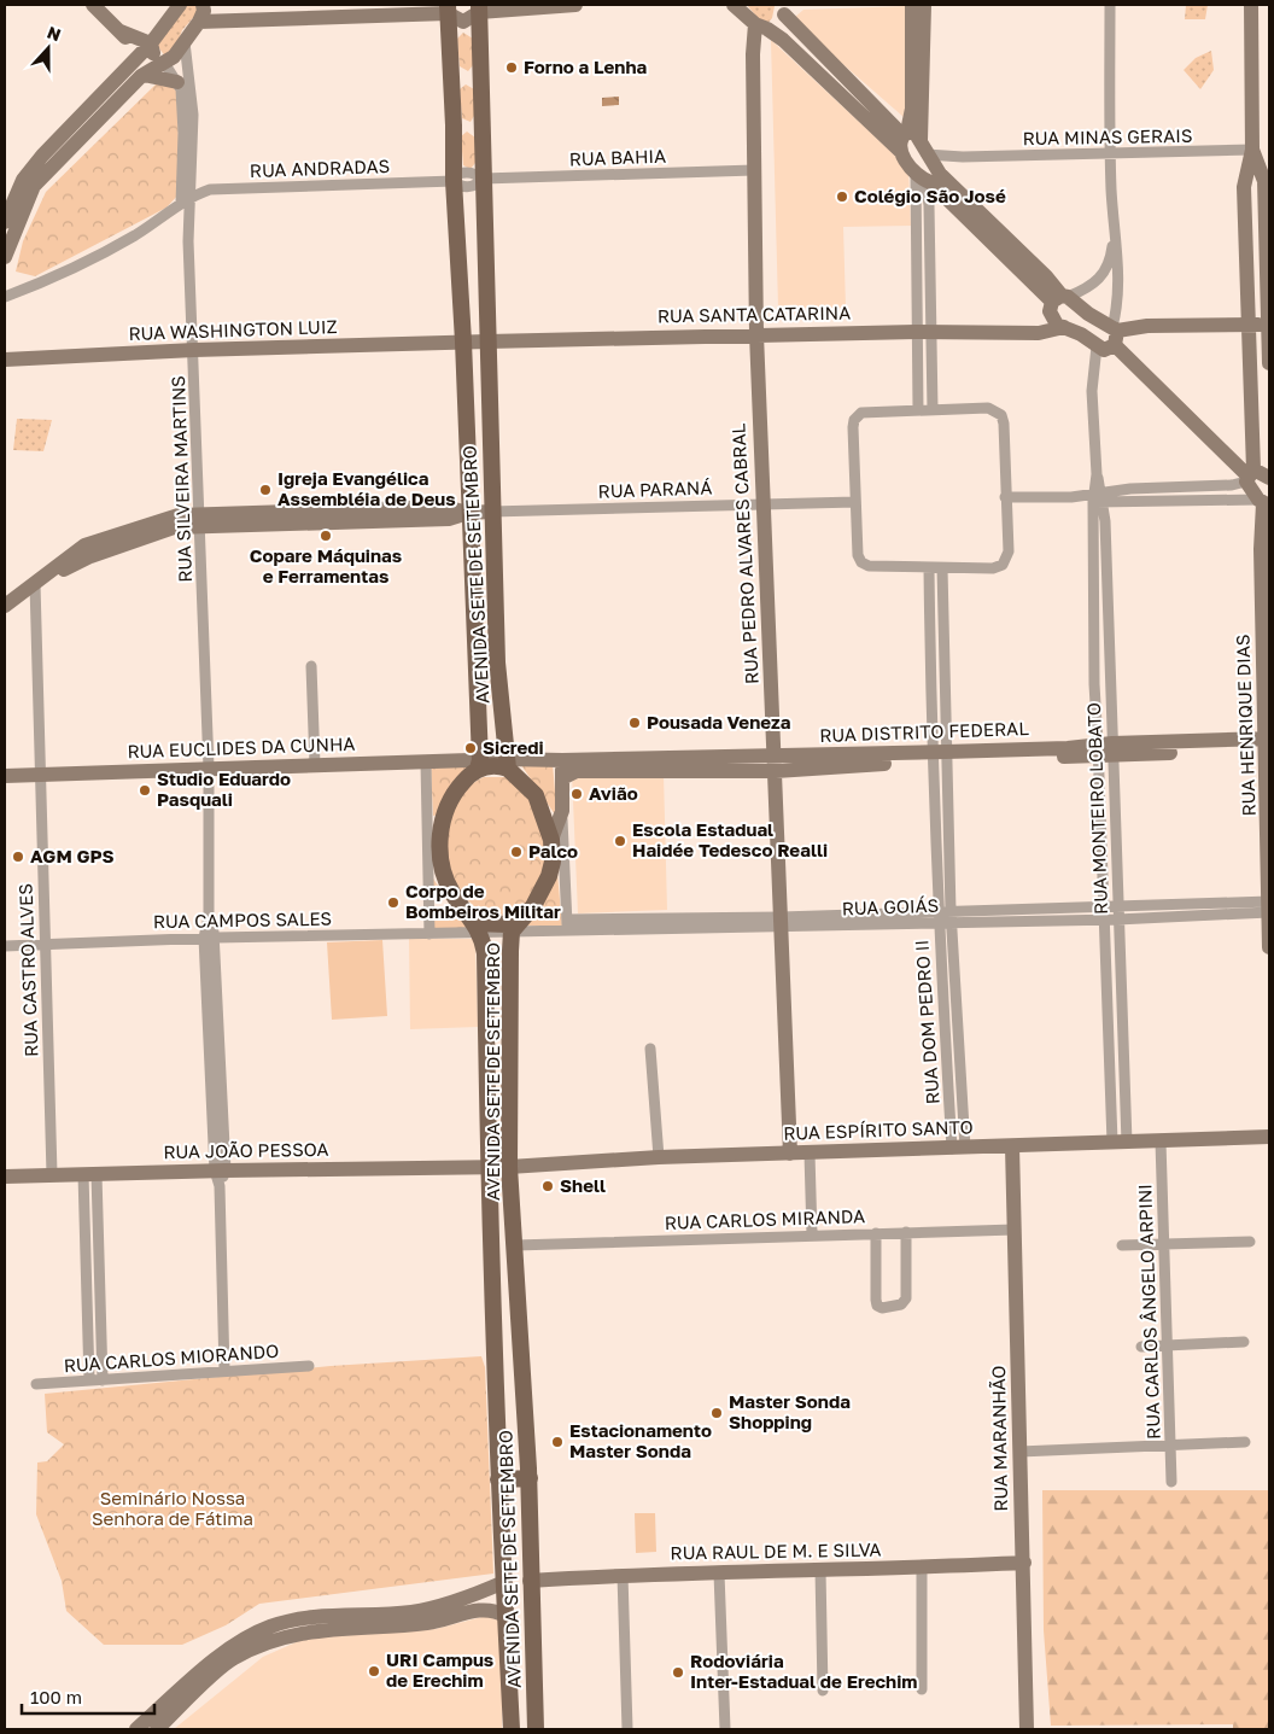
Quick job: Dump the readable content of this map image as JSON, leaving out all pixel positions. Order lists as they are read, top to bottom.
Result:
{
  "streets": {
    "main road": ["AVENIDA SETE DE SETEMBRO"],
    "street": [
      "RUA MINAS GERAIS",
      "RUA BAHIA",
      "RUA ANDRADAS",
      "RUA SANTA CATARINA",
      "RUA WASHINGTON LUIZ",
      "RUA SILVEIRA MARTINS",
      "RUA PARANÁ",
      "RUA PEDRO ALVARES CABRAL",
      "RUA HENRIQUE DIAS",
      "RUA DISTRITO FEDERAL",
      "RUA EUCLIDES DA CUNHA",
      "RUA MONTEIRO LOBATO",
      "RUA GOIÁS",
      "RUA CAMPOS SALES",
      "RUA CASTRO ALVES",
      "RUA DOM PEDRO II",
      "RUA ESPÍRITO SANTO",
      "RUA JOÃO PESSOA",
      "RUA CARLOS MIRANDA",
      "RUA CARLOS ÂNGELO ARPINI",
      "RUA CARLOS MIORANDO",
      "RUA MARANHÃO",
      "RUA RAUL DE M. E SILVA"
    ]
  },
  "crossings": [
    ["RUA BAHIA", "RUA ANDRADAS"],
    ["RUA BAHIA", "RUA PEDRO ALVARES CABRAL"],
    ["RUA BAHIA", "AVENIDA SETE DE SETEMBRO"],
    ["RUA ANDRADAS", "RUA SILVEIRA MARTINS"],
    ["RUA ANDRADAS", "AVENIDA SETE DE SETEMBRO"],
    ["RUA SANTA CATARINA", "RUA WASHINGTON LUIZ"],
    ["RUA SANTA CATARINA", "RUA PEDRO ALVARES CABRAL"],
    ["RUA SANTA CATARINA", "AVENIDA SETE DE SETEMBRO"],
    ["RUA WASHINGTON LUIZ", "RUA SILVEIRA MARTINS"],
    ["RUA WASHINGTON LUIZ", "AVENIDA SETE DE SETEMBRO"],
    ["RUA SILVEIRA MARTINS", "RUA EUCLIDES DA CUNHA"],
    ["RUA SILVEIRA MARTINS", "RUA CAMPOS SALES"],
    ["RUA SILVEIRA MARTINS", "RUA JOÃO PESSOA"],
    ["RUA SILVEIRA MARTINS", "RUA CARLOS MIORANDO"],
    ["RUA PARANÁ", "RUA PEDRO ALVARES CABRAL"],
    ["RUA PARANÁ", "AVENIDA SETE DE SETEMBRO"],
    ["RUA PEDRO ALVARES CABRAL", "RUA DISTRITO FEDERAL"],
    ["RUA PEDRO ALVARES CABRAL", "RUA GOIÁS"],
    ["RUA PEDRO ALVARES CABRAL", "RUA ESPÍRITO SANTO"],
    ["AVENIDA SETE DE SETEMBRO", "RUA DISTRITO FEDERAL"],
    ["AVENIDA SETE DE SETEMBRO", "RUA EUCLIDES DA CUNHA"],
    ["AVENIDA SETE DE SETEMBRO", "RUA GOIÁS"],
    ["AVENIDA SETE DE SETEMBRO", "RUA CAMPOS SALES"],
    ["AVENIDA SETE DE SETEMBRO", "RUA ESPÍRITO SANTO"],
    ["AVENIDA SETE DE SETEMBRO", "RUA JOÃO PESSOA"],
    ["AVENIDA SETE DE SETEMBRO", "RUA CARLOS MIRANDA"],
    ["AVENIDA SETE DE SETEMBRO", "RUA RAUL DE M. E SILVA"],
    ["RUA HENRIQUE DIAS", "RUA DISTRITO FEDERAL"],
    ["RUA HENRIQUE DIAS", "RUA GOIÁS"],
    ["RUA DISTRITO FEDERAL", "RUA EUCLIDES DA CUNHA"],
    ["RUA DISTRITO FEDERAL", "RUA MONTEIRO LOBATO"],
    ["RUA DISTRITO FEDERAL", "RUA GOIÁS"],
    ["RUA DISTRITO FEDERAL", "RUA CAMPOS SALES"],
    ["RUA DISTRITO FEDERAL", "RUA DOM PEDRO II"],
    ["RUA EUCLIDES DA CUNHA", "RUA GOIÁS"],
    ["RUA EUCLIDES DA CUNHA", "RUA CAMPOS SALES"],
    ["RUA EUCLIDES DA CUNHA", "RUA CASTRO ALVES"],
    ["RUA MONTEIRO LOBATO", "RUA GOIÁS"],
    ["RUA MONTEIRO LOBATO", "RUA ESPÍRITO SANTO"],
    ["RUA GOIÁS", "RUA CAMPOS SALES"],
    ["RUA GOIÁS", "RUA DOM PEDRO II"],
    ["RUA CAMPOS SALES", "RUA CASTRO ALVES"],
    ["RUA CASTRO ALVES", "RUA JOÃO PESSOA"],
    ["RUA DOM PEDRO II", "RUA ESPÍRITO SANTO"],
    ["RUA ESPÍRITO SANTO", "RUA JOÃO PESSOA"],
    ["RUA ESPÍRITO SANTO", "RUA CARLOS ÂNGELO ARPINI"],
    ["RUA ESPÍRITO SANTO", "RUA MARANHÃO"],
    ["RUA CARLOS MIRANDA", "RUA MARANHÃO"],
    ["RUA MARANHÃO", "RUA RAUL DE M. E SILVA"]
  ],
  "parks": ["Seminário Nossa Senhora de Fátima"],
  "places": [
    "Forno a Lenha",
    "Colégio São José",
    "Igreja Evangélica Assembléia de Deus",
    "Copare Máquinas e Ferramentas",
    "Pousada Veneza",
    "Sicredi",
    "Studio Eduardo Pasquali",
    "Avião",
    "Escola Estadual Haidée Tedesco Realli",
    "Palco",
    "AGM GPS",
    "Corpo de Bombeiros Militar",
    "Shell",
    "Master Sonda Shopping",
    "Estacionamento Master Sonda",
    "URI Campus de Erechim",
    "Rodoviária Inter-Estadual de Erechim"
  ],
  "scale_bar": "100 m",
  "north": "top"
}
